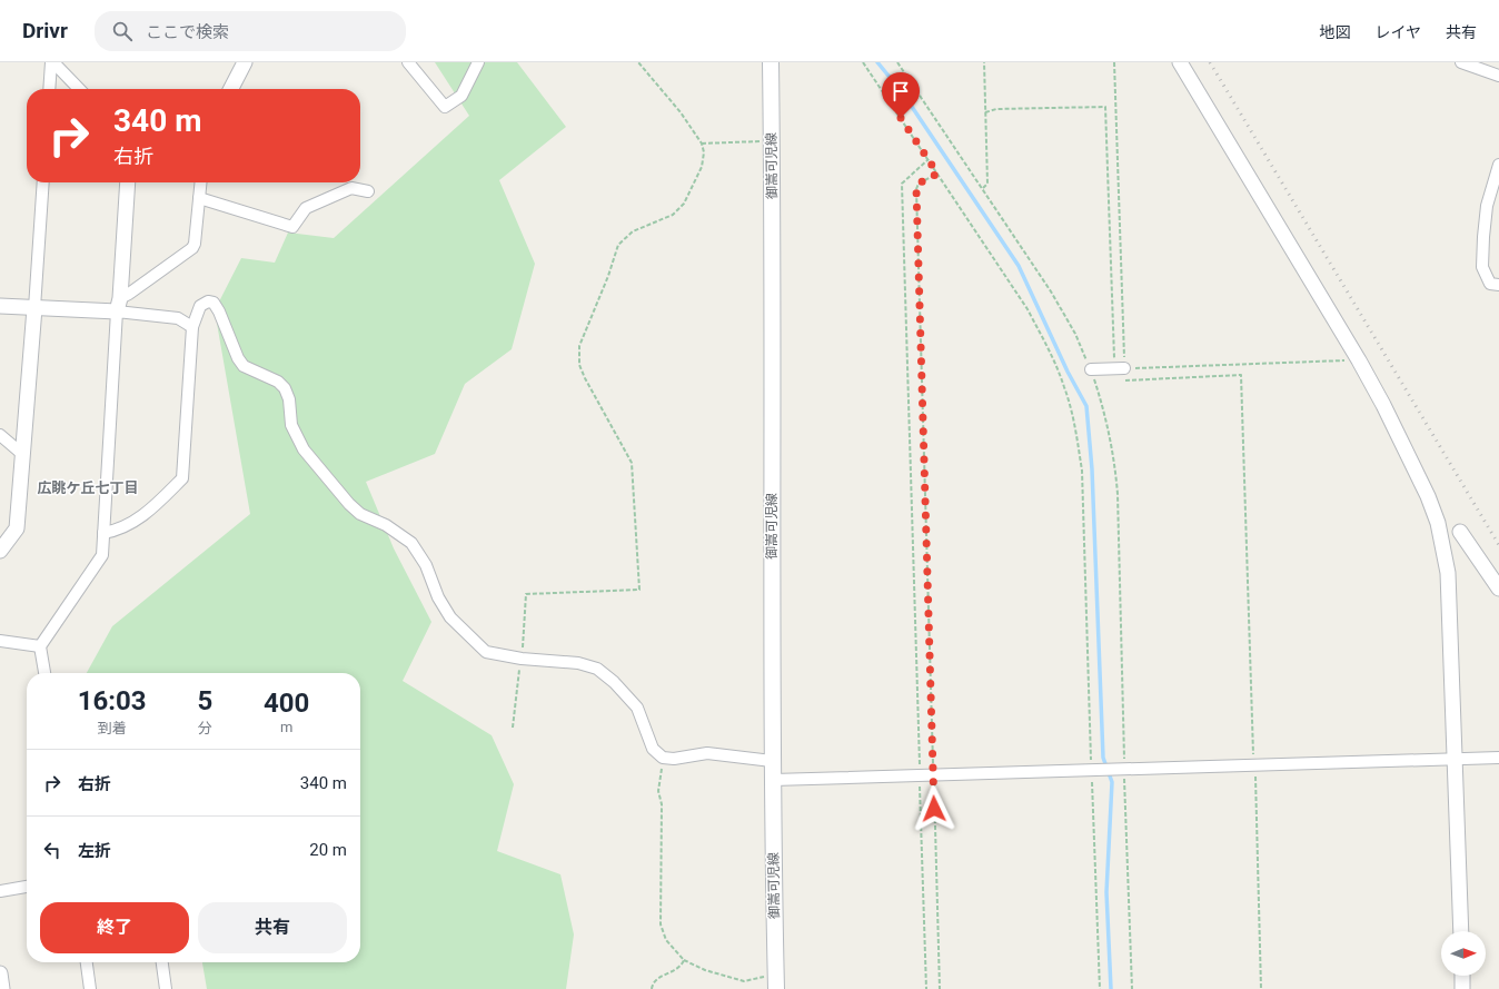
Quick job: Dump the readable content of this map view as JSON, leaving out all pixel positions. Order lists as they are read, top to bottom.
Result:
{
  "streets": {
    "main road": ["御嵩可児線"]
  },
  "districts": ["広眺ケ丘七丁目"],
  "north": "right",
  "page": {
    "header": "Drivr",
    "search": "ここで検索",
    "nav": ["地図", "レイヤ", "共有"],
    "turn": ["340 m", "右折"],
    "eta": [
      "16:03",
      "到着",
      "5",
      "分",
      "400",
      "m"
    ],
    "list": [
      {
        "name": "右折",
        "value": "340 m"
      },
      {
        "name": "左折",
        "value": "20 m"
      }
    ],
    "buttons": ["終了", "共有"]
  }
}
